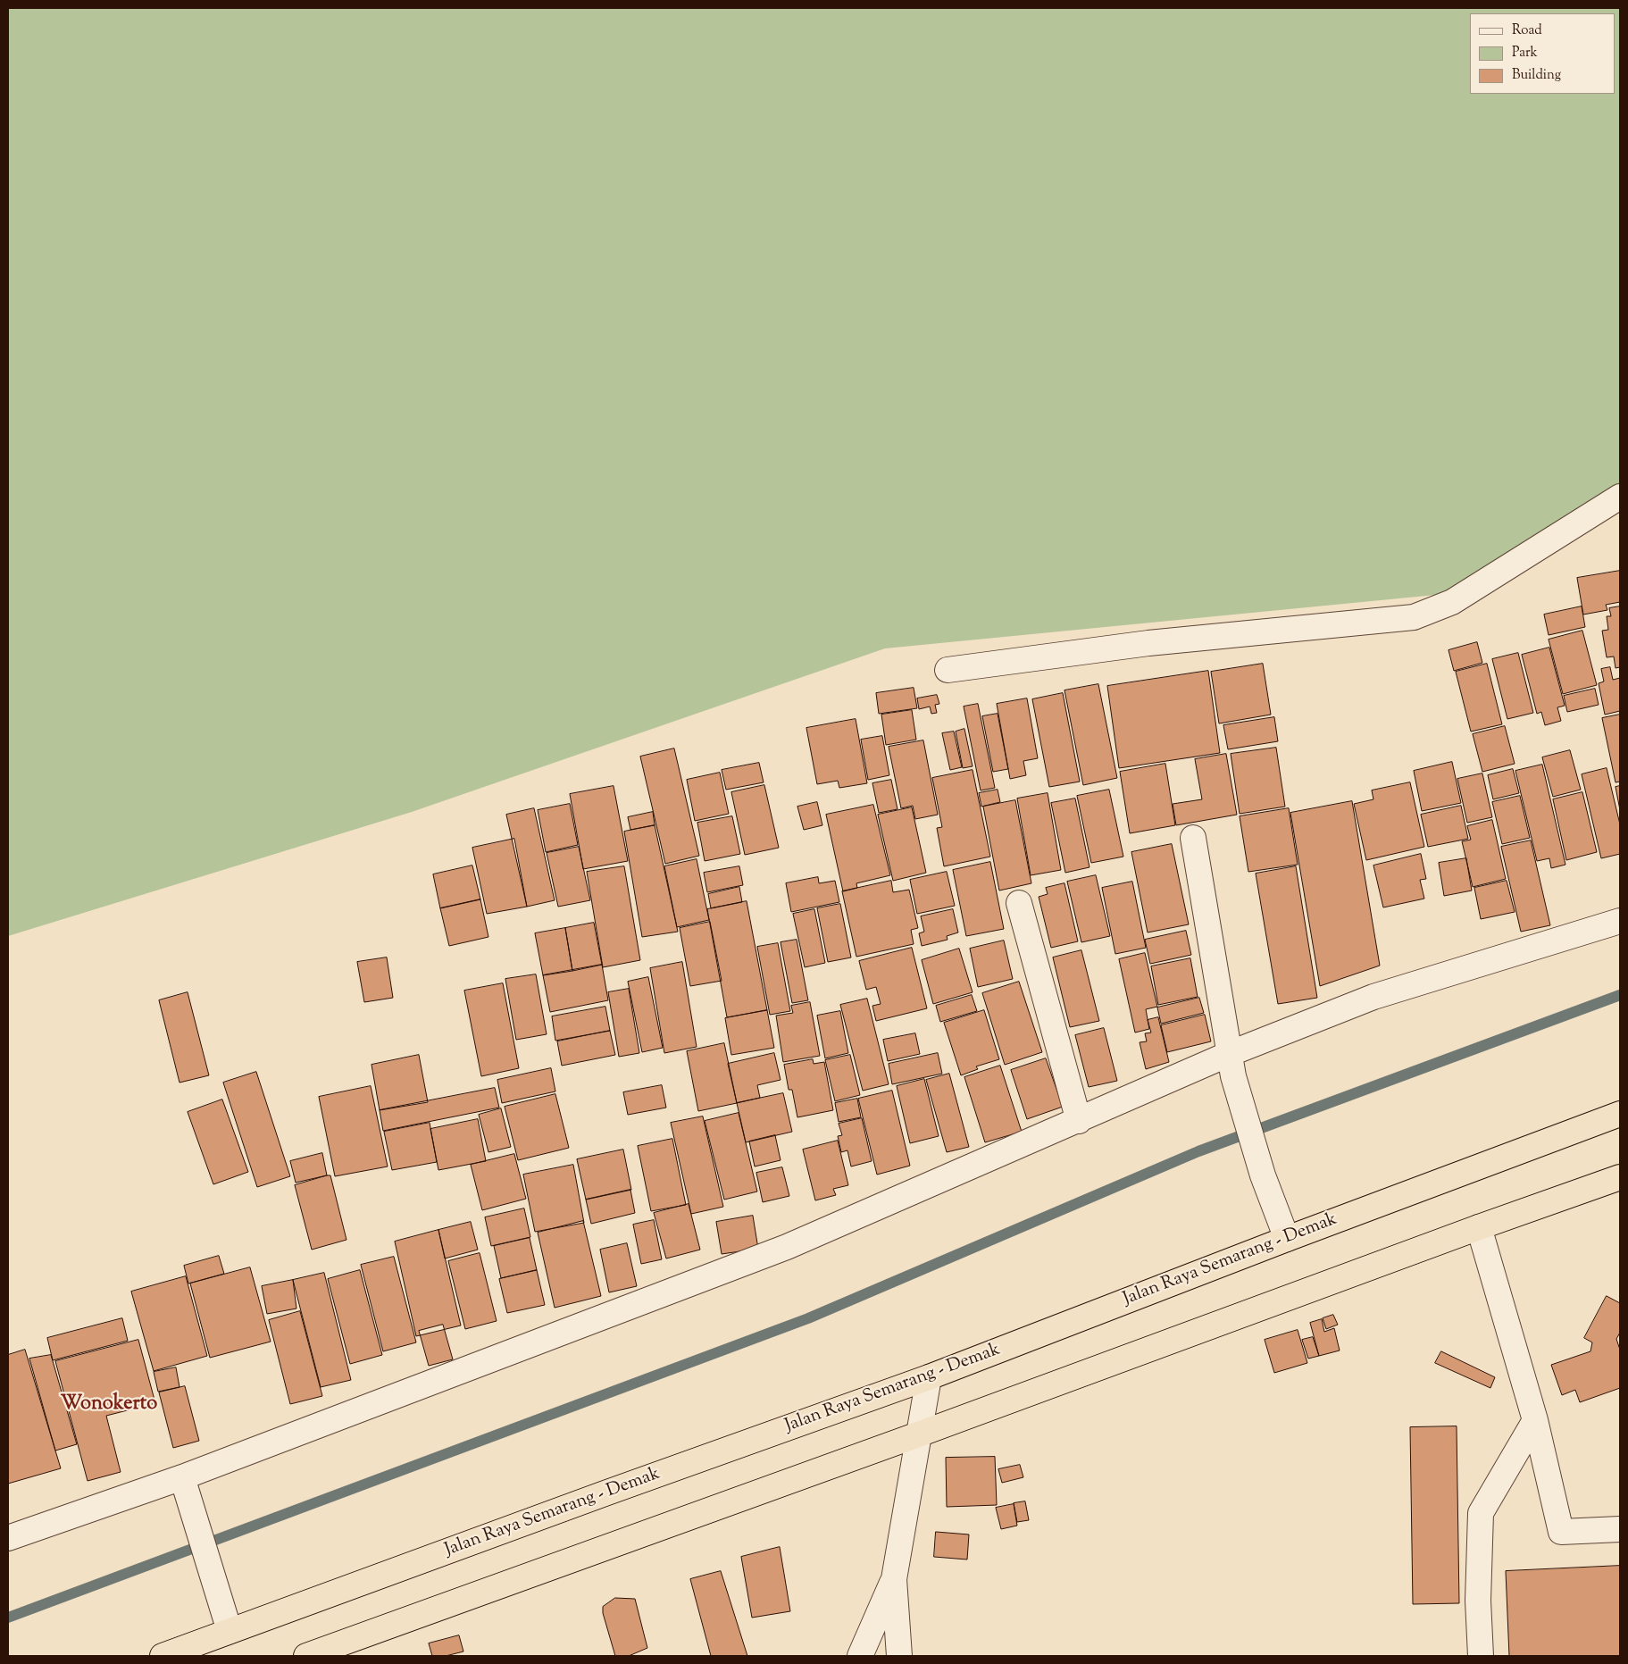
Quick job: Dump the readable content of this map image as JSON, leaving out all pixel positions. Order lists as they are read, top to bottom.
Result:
{
  "streets": {
    "highway": ["Jalan Raya Semarang - Demak"]
  },
  "districts": ["Wonokerto"],
  "legend": ["Road", "Park", "Building"]
}
